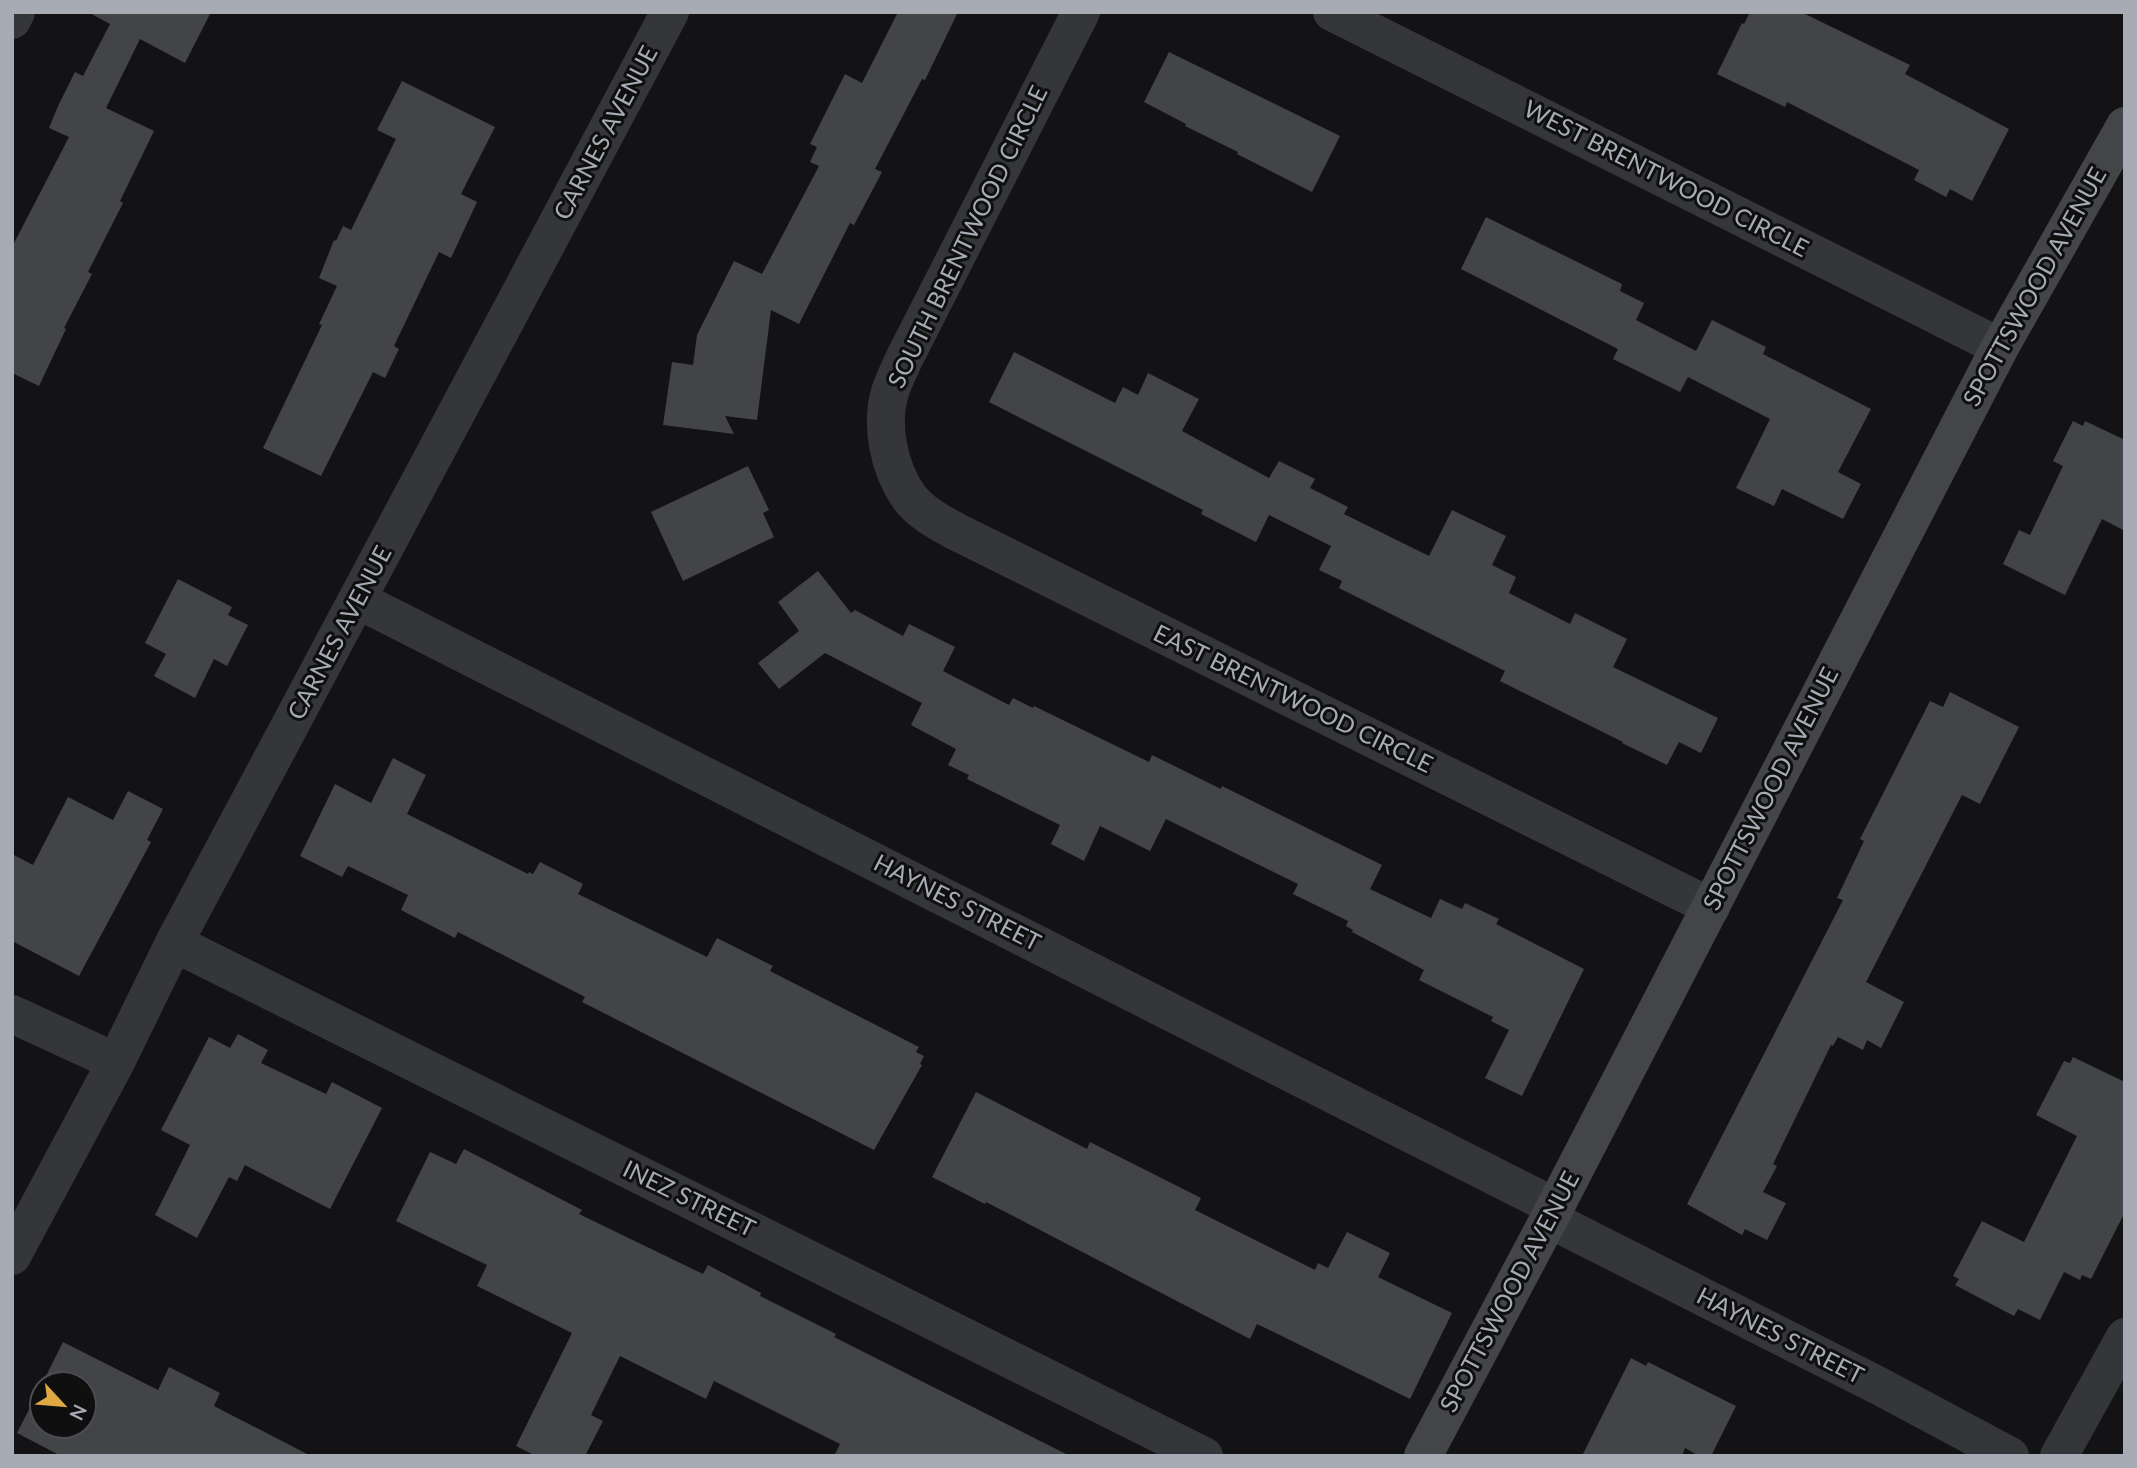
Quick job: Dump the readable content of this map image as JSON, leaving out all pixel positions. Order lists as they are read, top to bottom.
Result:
{
  "streets": {
    "street": [
      "CARNES AVENUE",
      "WEST BRENTWOOD CIRCLE",
      "SOUTH BRENTWOOD CIRCLE",
      "SPOTTSWOOD AVENUE",
      "EAST BRENTWOOD CIRCLE",
      "HAYNES STREET",
      "INEZ STREET"
    ]
  },
  "crossings": [
    ["CARNES AVENUE", "HAYNES STREET"],
    ["CARNES AVENUE", "INEZ STREET"],
    ["WEST BRENTWOOD CIRCLE", "SPOTTSWOOD AVENUE"],
    ["SOUTH BRENTWOOD CIRCLE", "EAST BRENTWOOD CIRCLE"],
    ["SPOTTSWOOD AVENUE", "EAST BRENTWOOD CIRCLE"],
    ["SPOTTSWOOD AVENUE", "HAYNES STREET"]
  ],
  "north": "bottom right"
}
